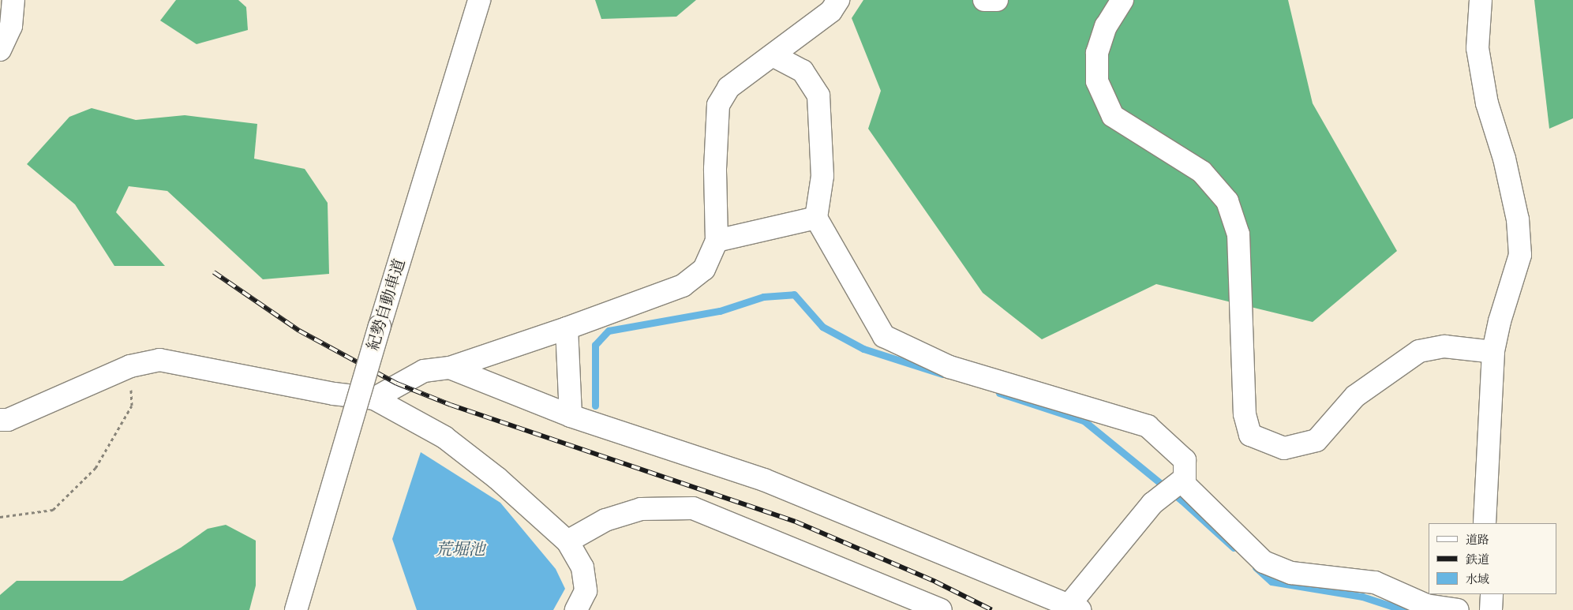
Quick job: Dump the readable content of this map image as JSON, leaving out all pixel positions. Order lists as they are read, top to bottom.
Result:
{
  "streets": {
    "main road": ["紀勢自動車道"]
  },
  "water": ["荒堀池"],
  "legend": ["道路", "鉄道", "水域"]
}
